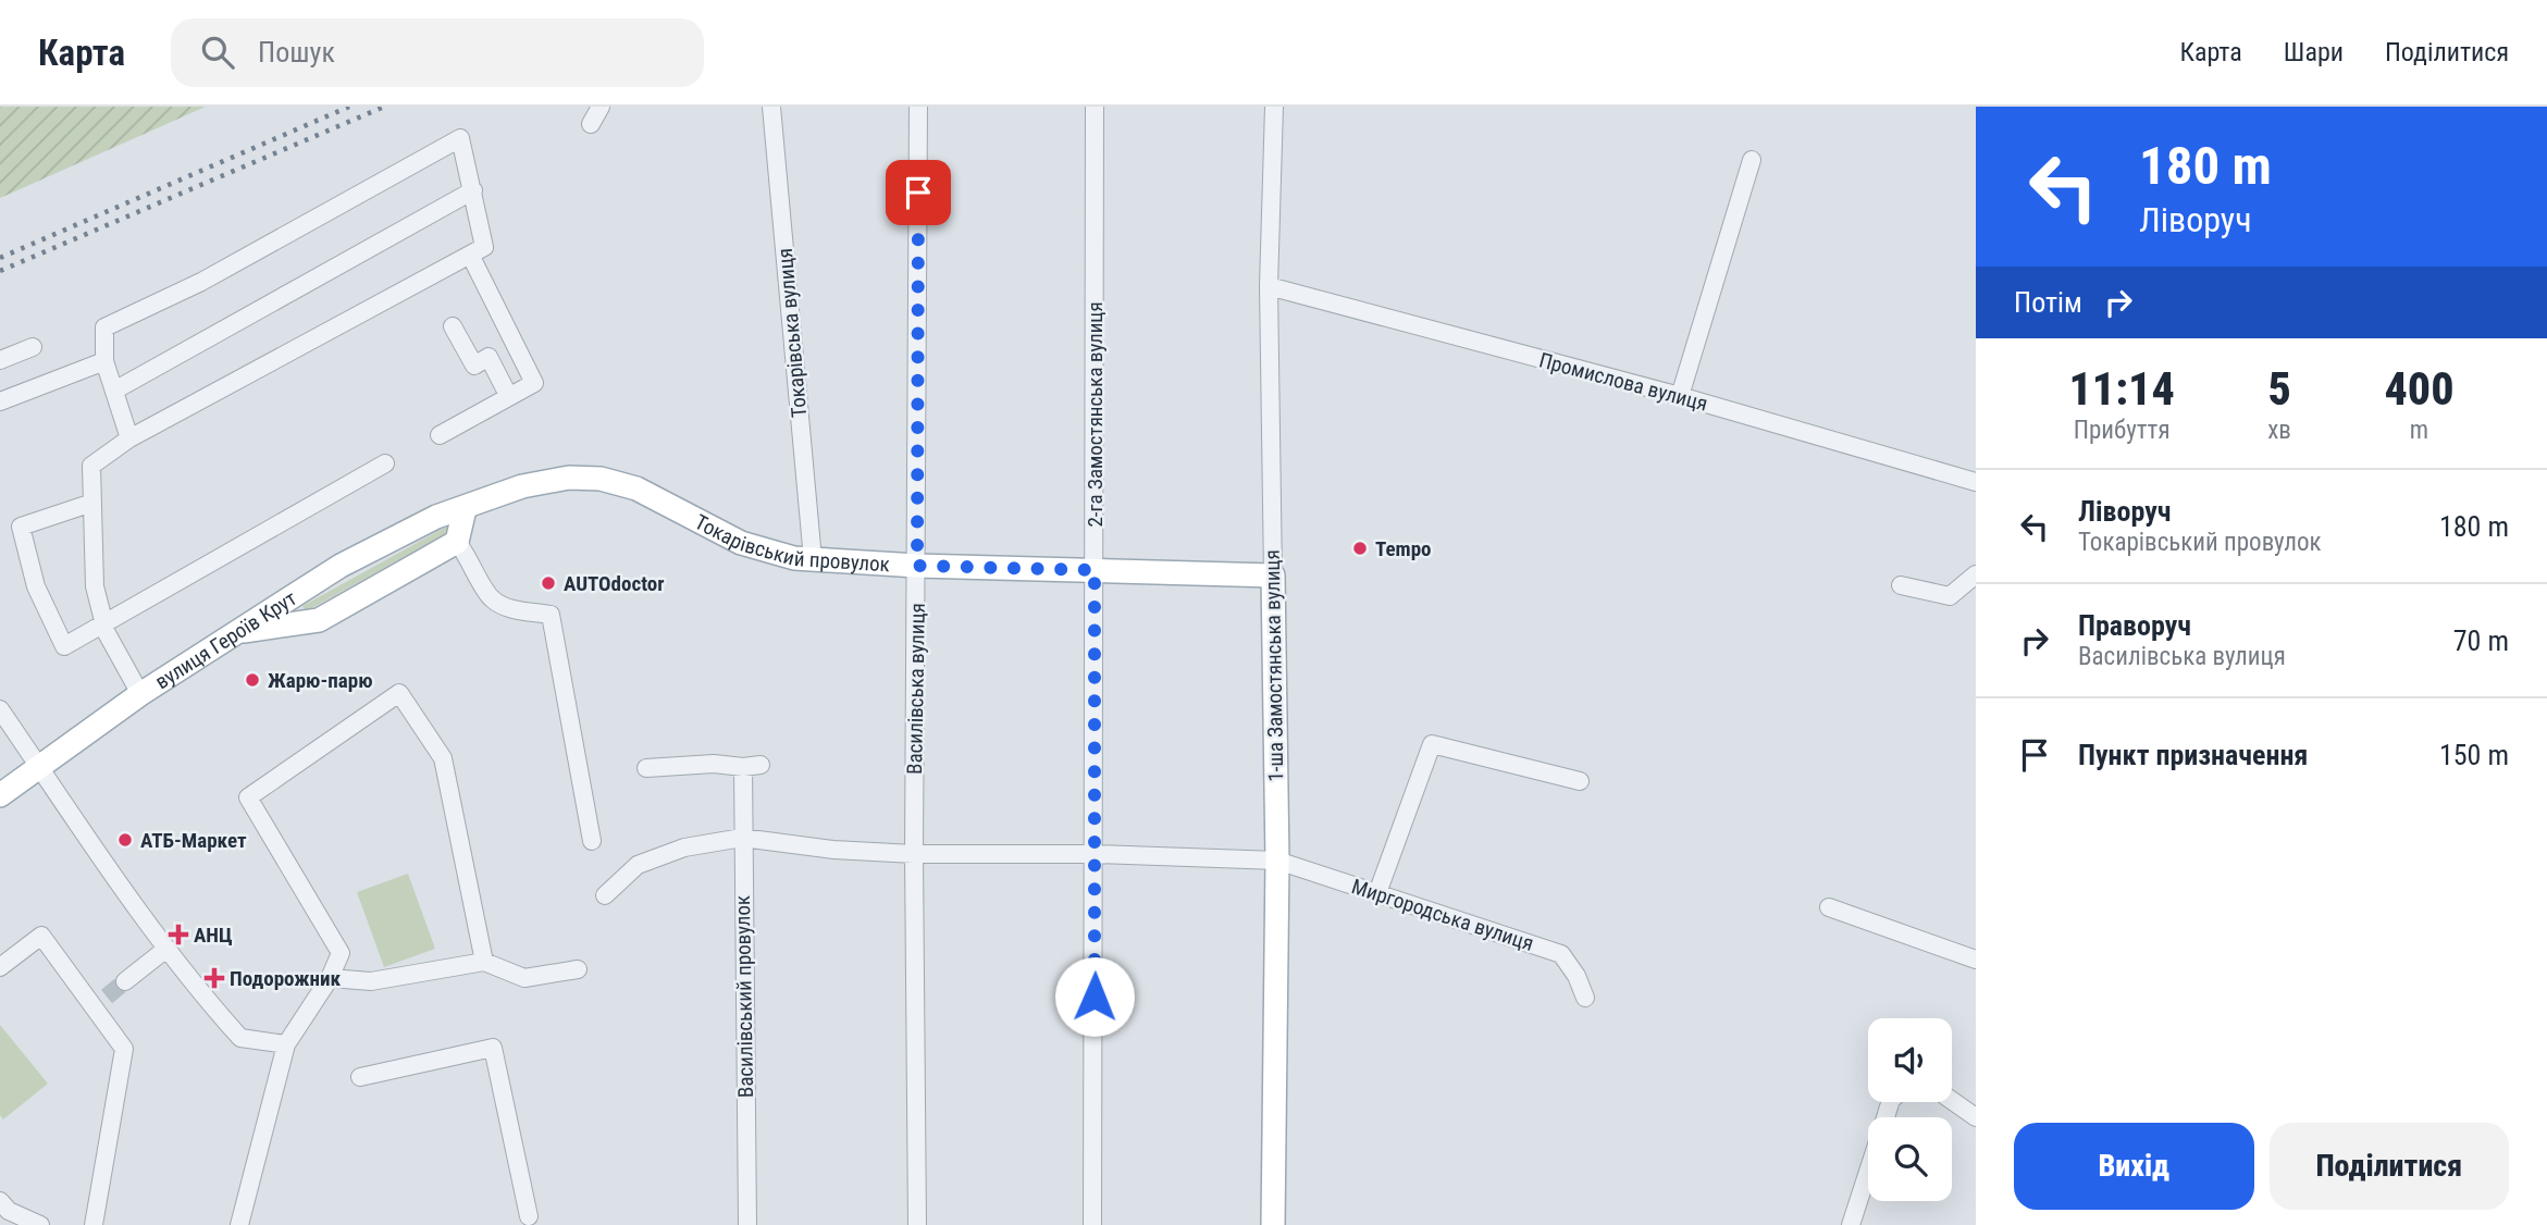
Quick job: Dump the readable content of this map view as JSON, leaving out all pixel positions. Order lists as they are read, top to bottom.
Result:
{
  "streets": {
    "main road": ["Токарівський провулок", "вулиця Героїв Крут", "1-ша Замостянська вулиця"],
    "street": [
      "Токарівська вулиця",
      "Промислова вулиця",
      "2-га Замостянська вулиця",
      "Василівська вулиця",
      "Миргородська вулиця",
      "Василівський провулок"
    ]
  },
  "crossings": [
    ["Токарівська вулиця", "Токарівський провулок"],
    ["Промислова вулиця", "1-ша Замостянська вулиця"],
    ["2-га Замостянська вулиця", "Токарівський провулок"],
    ["2-га Замостянська вулиця", "Миргородська вулиця"],
    ["Токарівський провулок", "вулиця Героїв Крут"],
    ["Токарівський провулок", "1-ша Замостянська вулиця"],
    ["Токарівський провулок", "Василівська вулиця"],
    ["1-ша Замостянська вулиця", "Миргородська вулиця"],
    ["Василівська вулиця", "Миргородська вулиця"],
    ["Миргородська вулиця", "Василівський провулок"]
  ],
  "places": {
    "other": [
      "Tempo",
      "AUTOdoctor",
      "Жарю-парю",
      "АТБ-Маркет"
    ],
    "health": ["АНЦ", "Подорожник"]
  },
  "page": {
    "header": "Карта",
    "search": "Пошук",
    "nav": ["Карта", "Шари", "Поділитися"],
    "turn": ["180 m", "Ліворуч"],
    "then": "Потім",
    "eta": [
      "11:14",
      "Прибуття",
      "5",
      "хв",
      "400",
      "m"
    ],
    "list": [
      {
        "name": "Ліворуч",
        "note": "Токарівський провулок",
        "value": "180 m"
      },
      {
        "name": "Праворуч",
        "note": "Василівська вулиця",
        "value": "70 m"
      },
      {
        "name": "Пункт призначення",
        "value": "150 m"
      }
    ],
    "buttons": ["Вихід", "Поділитися"]
  }
}
